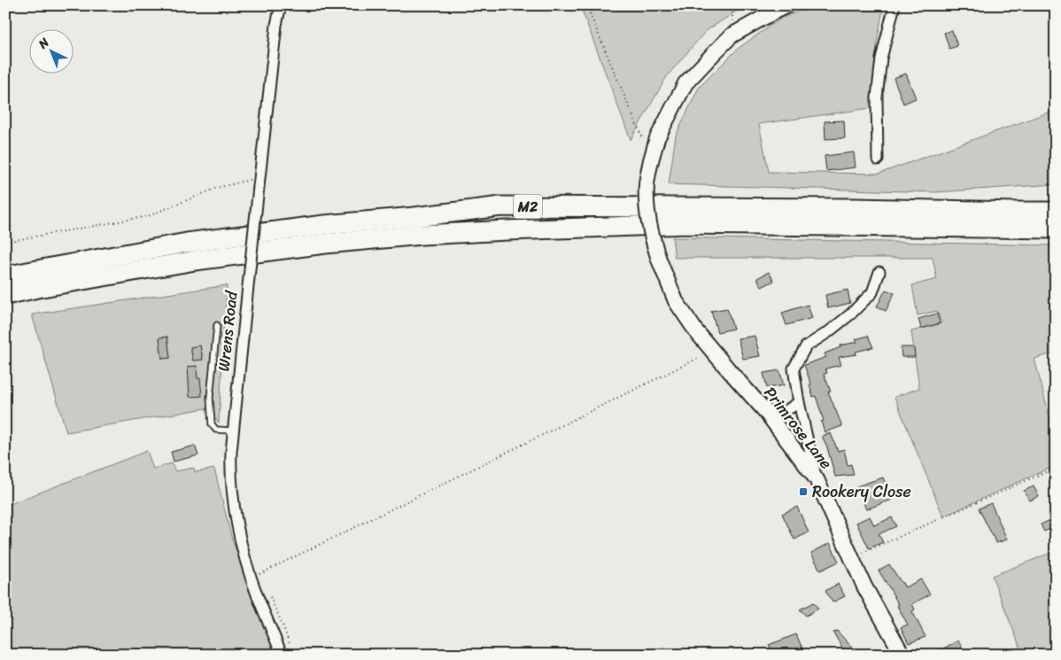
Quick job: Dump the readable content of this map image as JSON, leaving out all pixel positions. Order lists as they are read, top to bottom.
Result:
{
  "streets": {
    "highway": ["M2"],
    "street": ["Wrens Road", "Primrose Lane"]
  },
  "places": {
    "transit": ["Rookery Close"]
  },
  "north": "top left"
}
